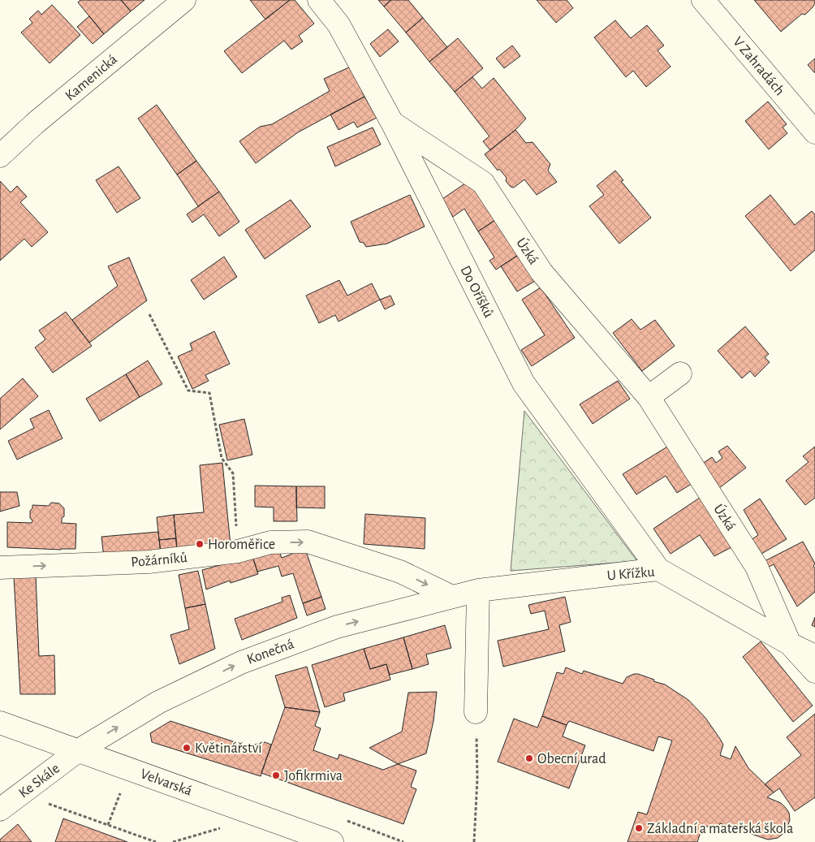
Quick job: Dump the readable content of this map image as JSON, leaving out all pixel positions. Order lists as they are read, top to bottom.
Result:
{
  "streets": {
    "street": [
      "V Zahradách",
      "Kamenická",
      "Úzká",
      "Do Oříšků",
      "Požárníků",
      "U Křížku",
      "Konečná",
      "Ke Skále",
      "Velvarská"
    ]
  },
  "crossings": [
    ["Úzká", "Do Oříšků"],
    ["Úzká", "U Křížku"],
    ["Do Oříšků", "U Křížku"],
    ["Požárníků", "Konečná"],
    ["U Křížku", "Konečná"],
    ["Konečná", "Ke Skále"],
    ["Konečná", "Velvarská"],
    ["Ke Skále", "Velvarská"]
  ],
  "one_way": ["Požárníků", "Konečná"],
  "places": [
    "Horoměřice",
    "Květinářství",
    "Obecní urad",
    "Jofikrmiva",
    "Základní a mateřská škola"
  ]
}
